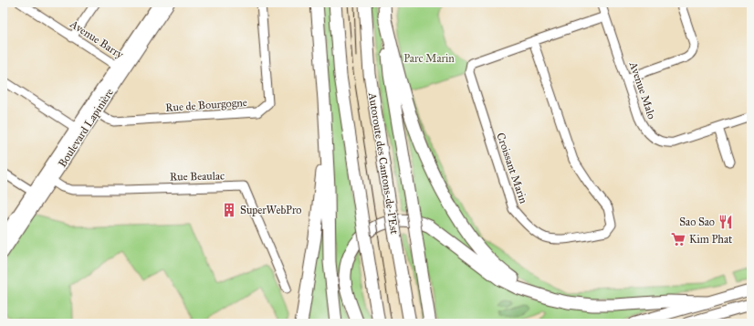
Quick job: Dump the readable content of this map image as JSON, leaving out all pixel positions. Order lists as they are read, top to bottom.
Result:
{
  "streets": {
    "highway": ["Autoroute des Cantons-de-l'Est"],
    "main road": ["Boulevard Lapinière"],
    "street": [
      "Avenue Barry",
      "Avenue Malo",
      "Rue de Bourgogne",
      "Croissant Marin",
      "Rue Beaulac"
    ]
  },
  "crossings": [
    ["Avenue Barry", "Boulevard Lapinière"],
    ["Avenue Malo", "Croissant Marin"],
    ["Rue de Bourgogne", "Boulevard Lapinière"],
    ["Boulevard Lapinière", "Rue Beaulac"]
  ],
  "parks": ["Parc Marin"],
  "places": {
    "building": ["SuperWebPro"],
    "restaurant": ["Sao Sao"],
    "supermarket": ["Kim Phat"]
  }
}
